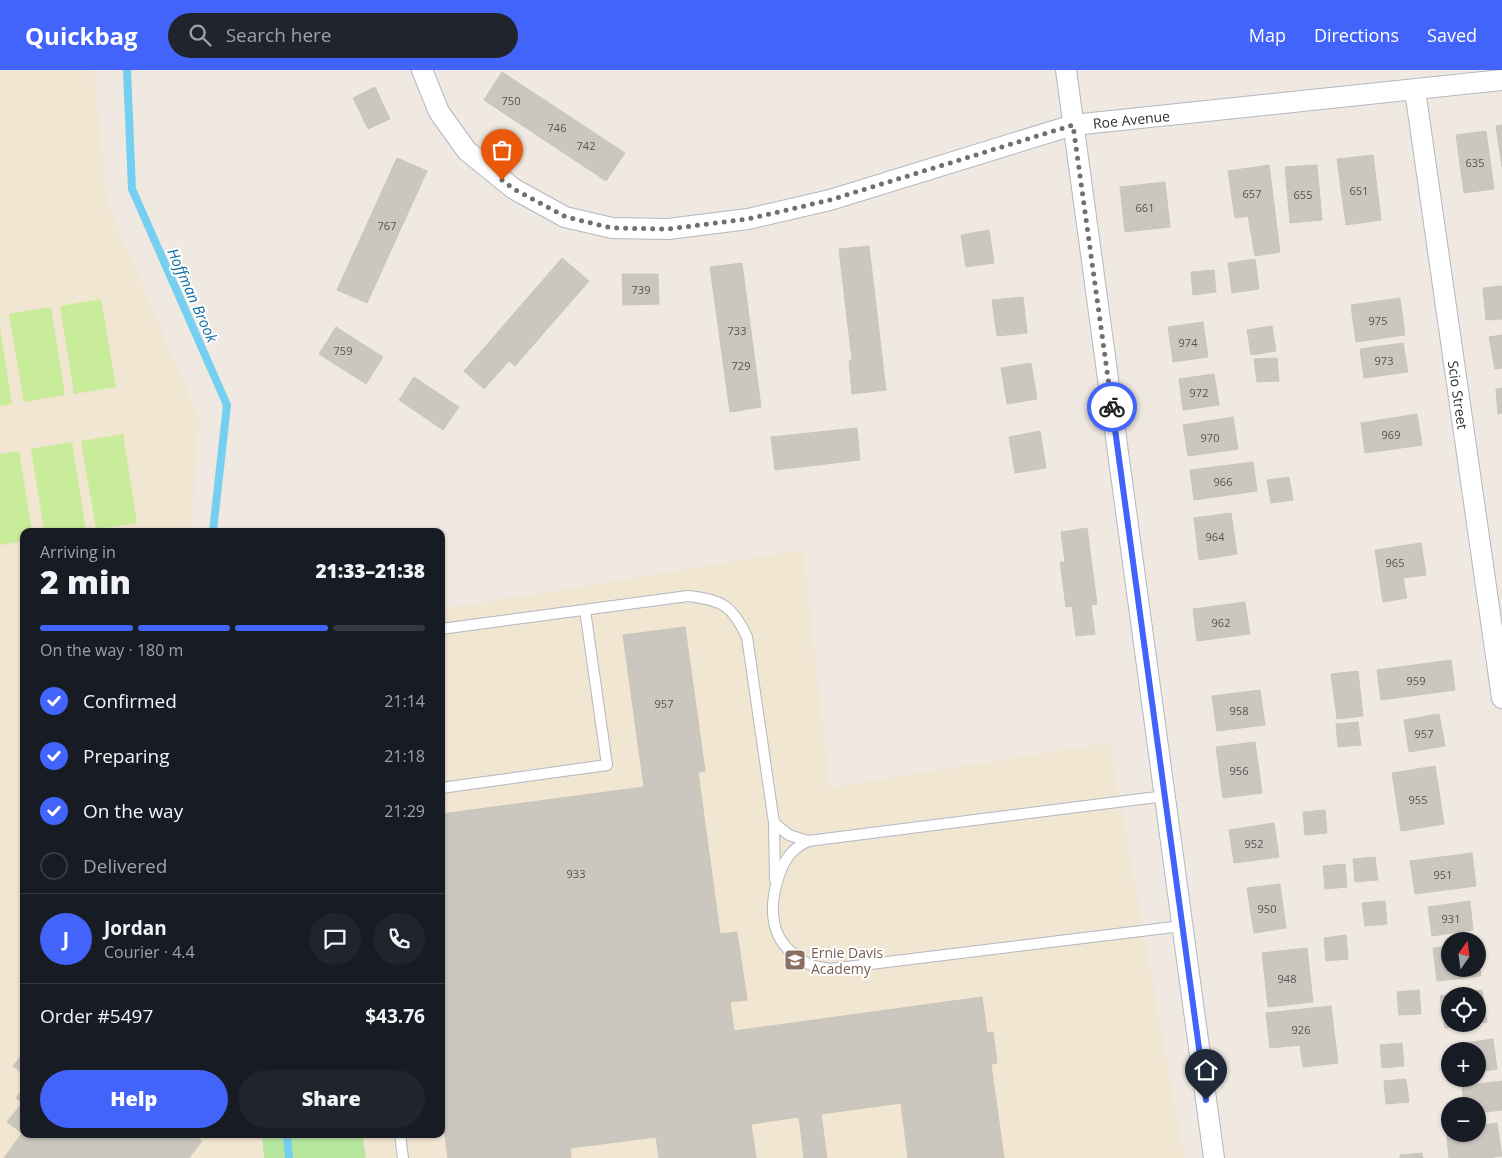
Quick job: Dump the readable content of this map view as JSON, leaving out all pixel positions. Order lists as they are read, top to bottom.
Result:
{
  "streets": {
    "street": ["Roe Avenue", "Scio Street"]
  },
  "crossings": [
    ["Roe Avenue", "Scio Street"]
  ],
  "water": ["Hoffman Brook"],
  "places": {
    "school or university": ["Ernie Davis Academy"]
  },
  "house_numbers": [
    "750",
    "746",
    "742",
    "635",
    "651",
    "657",
    "655",
    "661",
    "767",
    "739",
    "975",
    "733",
    "974",
    "759",
    "973",
    "729",
    "972",
    "969",
    "970",
    "966",
    "964",
    "965",
    "962",
    "959",
    "957",
    "958",
    "957",
    "956",
    "955",
    "952",
    "933",
    "951",
    "950",
    "931",
    "948",
    "926"
  ],
  "north": "top",
  "page": {
    "header": "Quickbag",
    "search": "Search here",
    "nav": ["Map", "Directions", "Saved"],
    "heading": ["2 min", "Arriving in", "21:33–21:38"],
    "panel": [
      "Jordan",
      "Courier · 4.4",
      "Order #5497",
      "$43.76"
    ],
    "bar": "On the way · 180 m",
    "list": [
      ["Confirmed", "21:14"],
      ["Preparing", "21:18"],
      ["On the way", "21:29"],
      "Delivered"
    ],
    "round": "J",
    "map_buttons": ["+", "−"],
    "buttons": ["Help", "Share"]
  }
}
